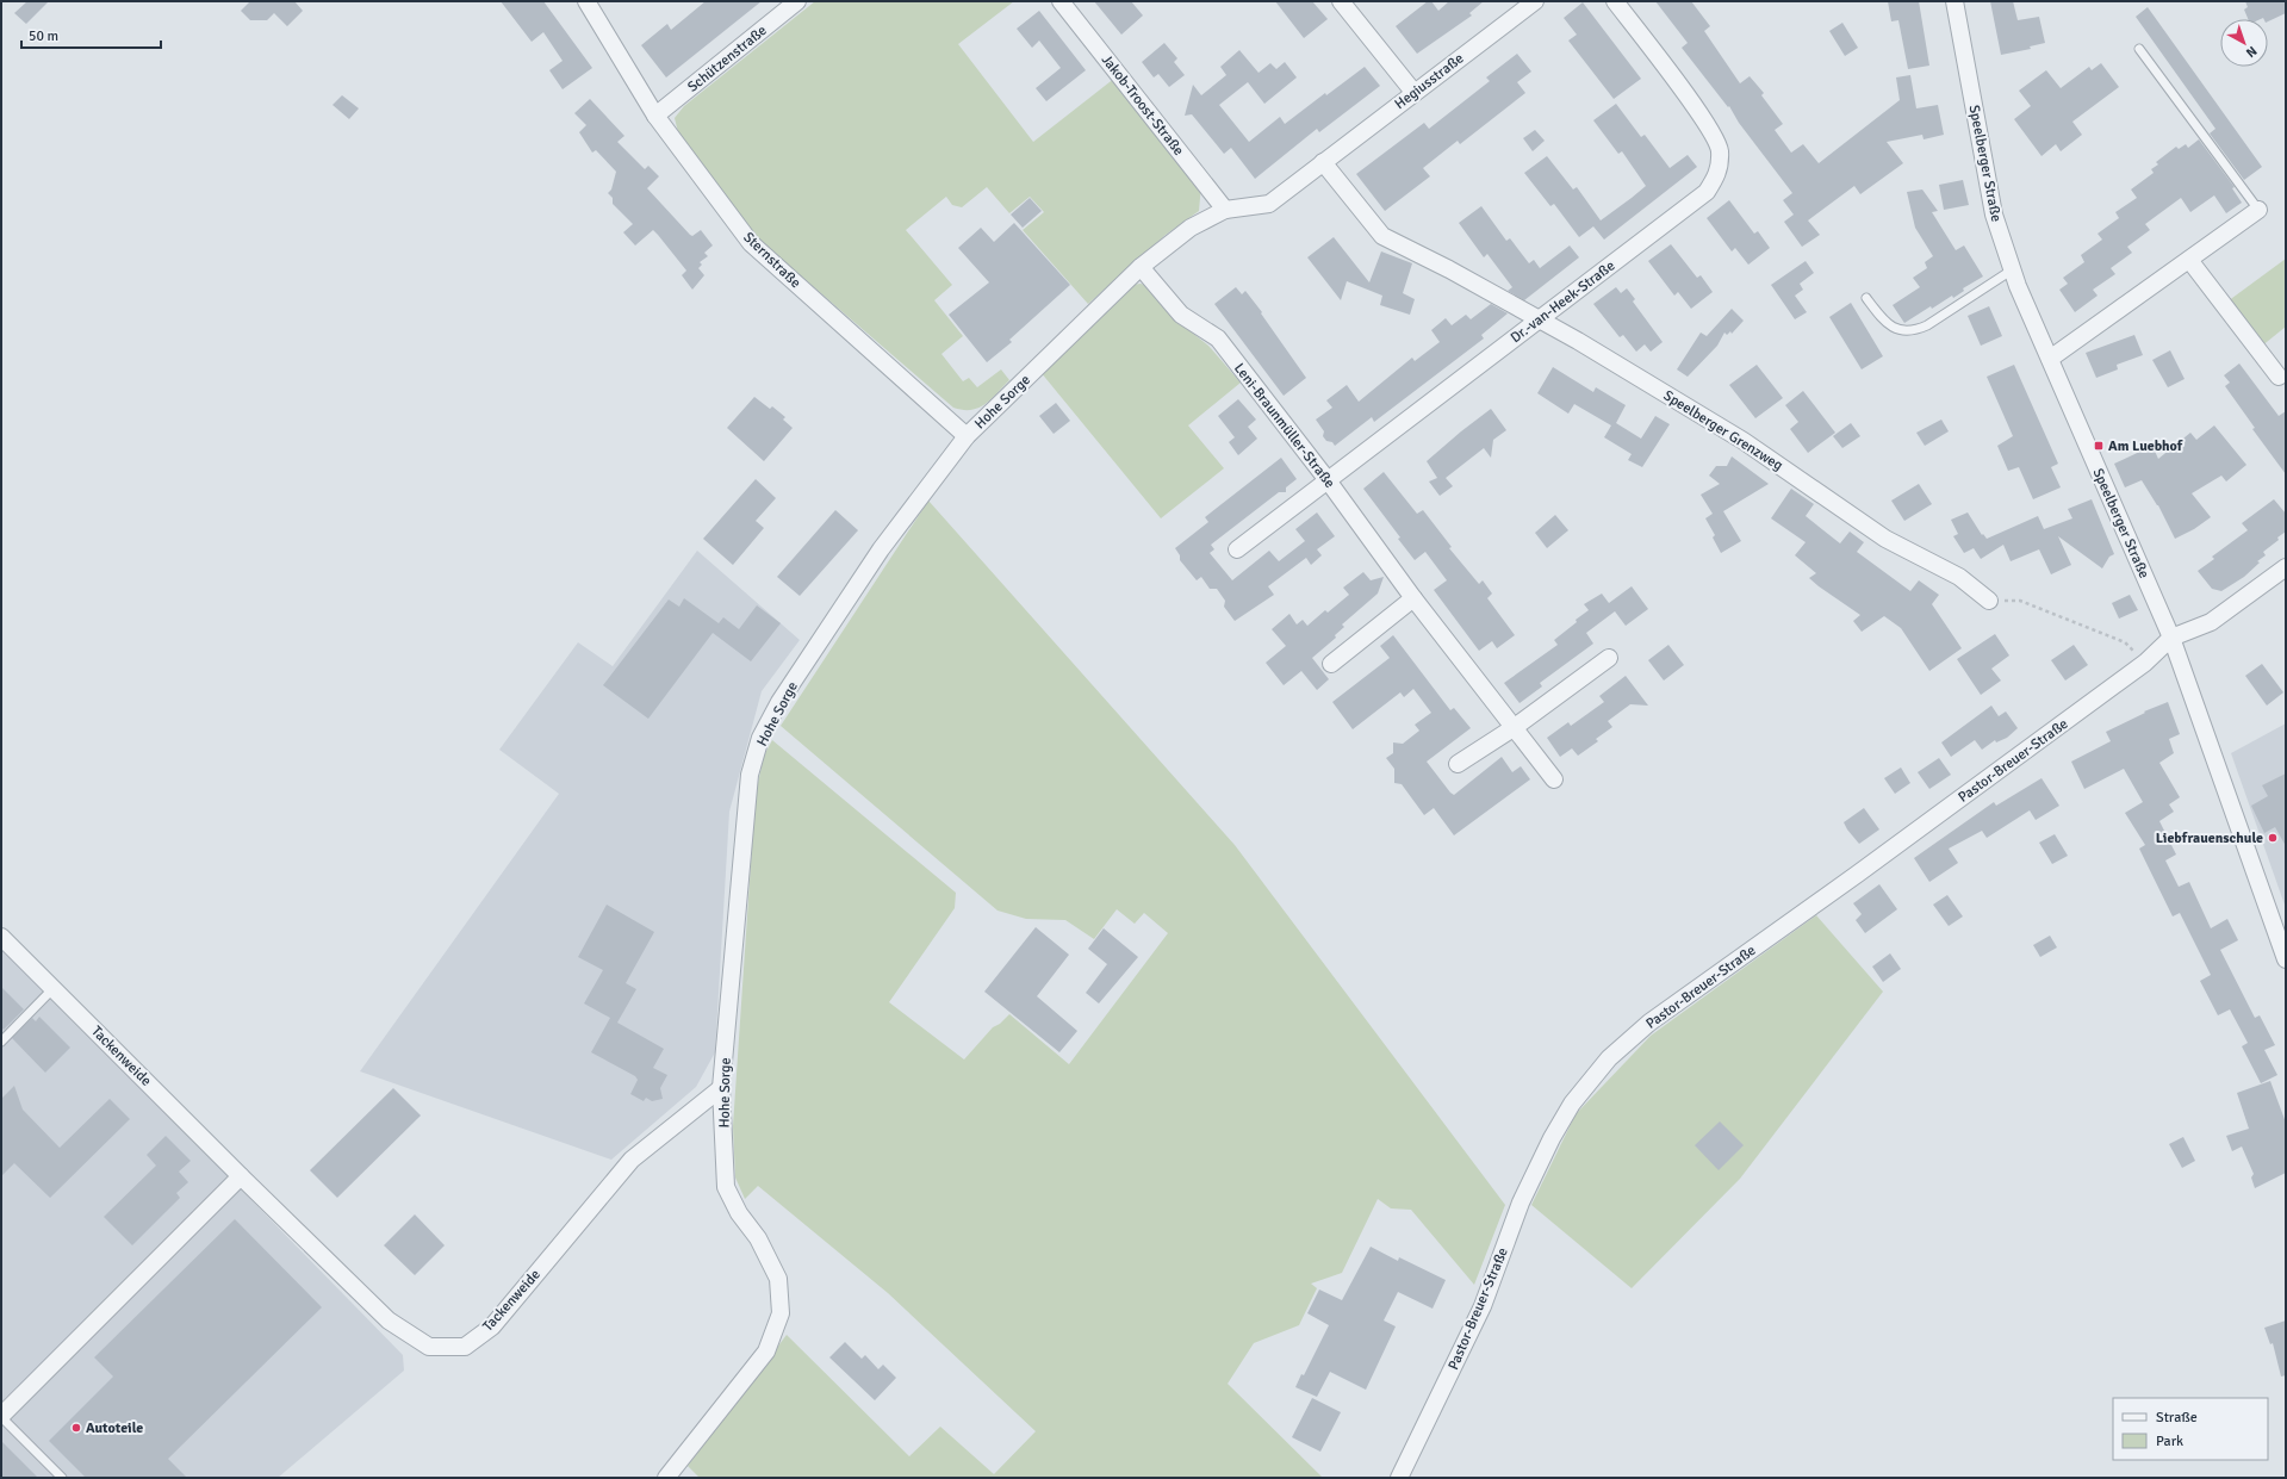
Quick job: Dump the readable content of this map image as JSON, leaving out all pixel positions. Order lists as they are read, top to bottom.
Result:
{
  "streets": {
    "street": [
      "Schützenstraße",
      "Hegiusstraße",
      "Jakob-Troost-Straße",
      "Speelberger Straße",
      "Sternstraße",
      "Dr.-van-Heek-Straße",
      "Hohe Sorge",
      "Leni-Braunmüller-Straße",
      "Speelberger Grenzweg",
      "Pastor-Breuer-Straße",
      "Tackenweide"
    ]
  },
  "crossings": [
    ["Schützenstraße", "Sternstraße"],
    ["Hegiusstraße", "Hohe Sorge"],
    ["Hegiusstraße", "Speelberger Grenzweg"],
    ["Jakob-Troost-Straße", "Hohe Sorge"],
    ["Speelberger Straße", "Pastor-Breuer-Straße"],
    ["Sternstraße", "Hohe Sorge"],
    ["Dr.-van-Heek-Straße", "Leni-Braunmüller-Straße"],
    ["Dr.-van-Heek-Straße", "Speelberger Grenzweg"],
    ["Hohe Sorge", "Leni-Braunmüller-Straße"],
    ["Hohe Sorge", "Speelberger Grenzweg"],
    ["Hohe Sorge", "Tackenweide"]
  ],
  "places": {
    "transit": ["Am Luebhof"],
    "other": ["Liebfrauenschule", "Autoteile"]
  },
  "legend": ["Straße", "Park"],
  "scale_bar": "50 m",
  "north": "bottom right"
}
